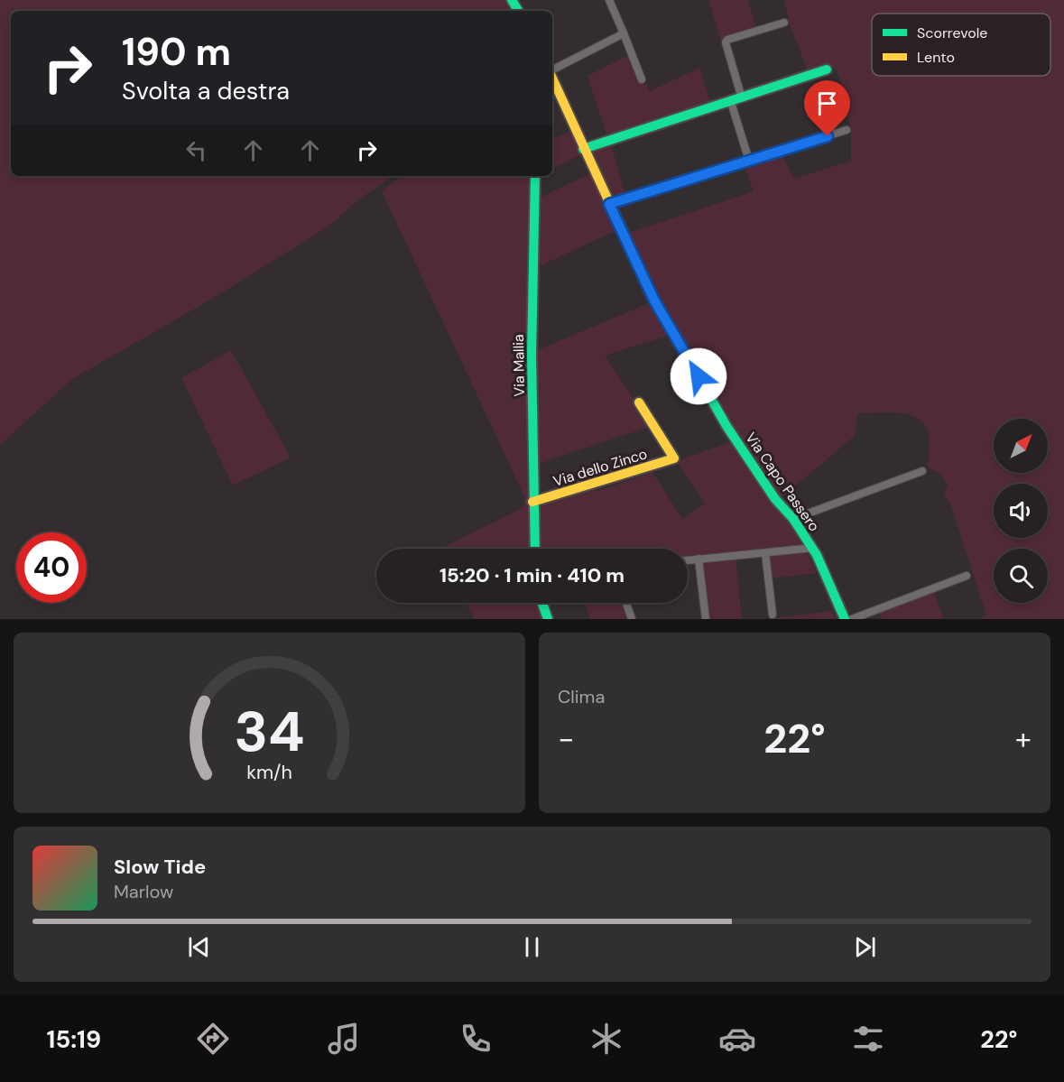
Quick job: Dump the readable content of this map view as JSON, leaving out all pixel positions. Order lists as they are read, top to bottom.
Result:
{
  "streets": {
    "street": ["Via Mallia", "Via dello Zinco", "Via Capo Passero"]
  },
  "crossings": [
    ["Via Mallia", "Via dello Zinco"]
  ],
  "legend": ["Scorrevole", "Lento"],
  "north": "top right",
  "page": {
    "turn": ["190 m", "Svolta a destra"],
    "limit": "40",
    "trip": "15:20 · 1 min · 410 m",
    "tile": "Clima",
    "heat": ["−", "22°", "+"],
    "song": ["Slow Tide", "Marlow"],
    "tabs": ["15:19", "22°"],
    "gauge": ["34", "km/h"]
  }
}
